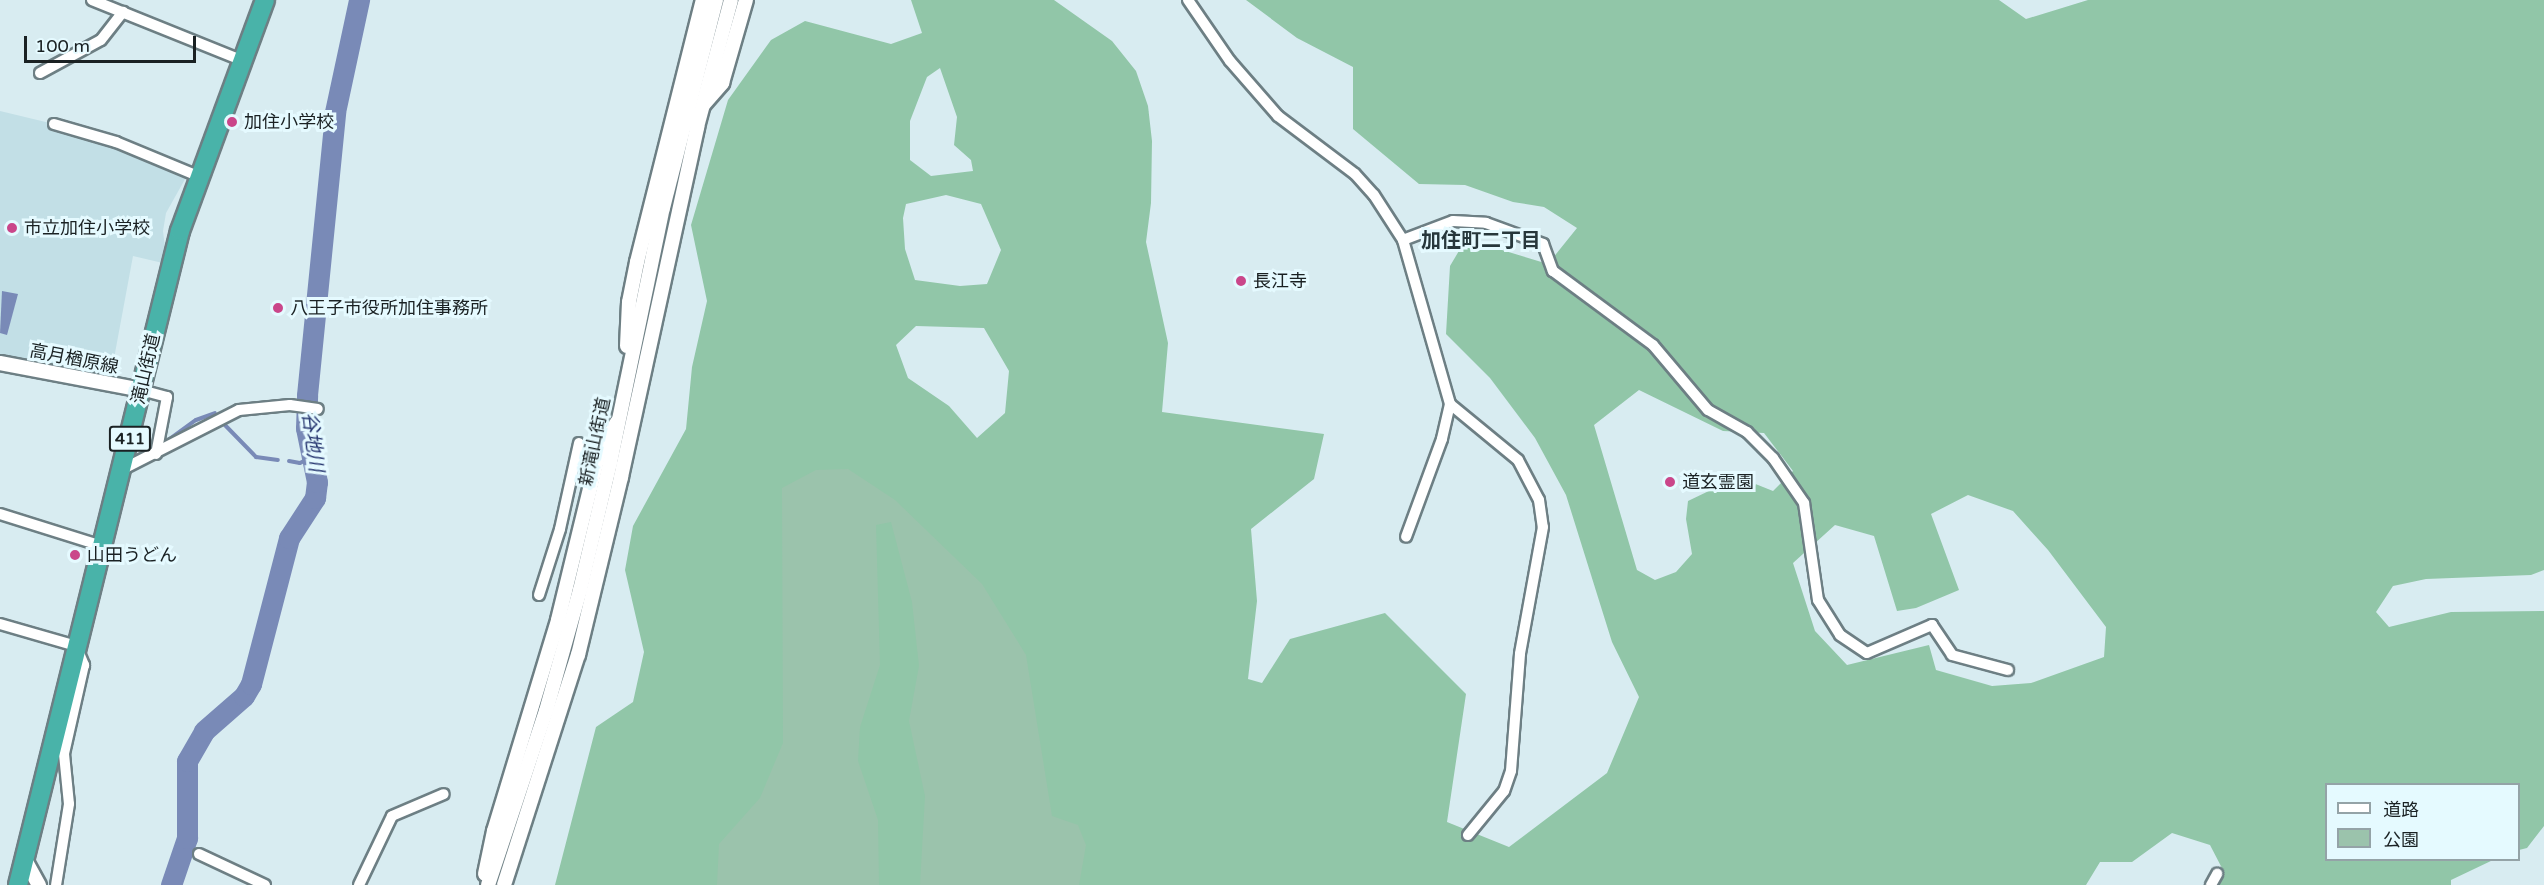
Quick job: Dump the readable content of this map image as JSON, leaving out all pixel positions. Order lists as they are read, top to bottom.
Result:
{
  "streets": {
    "highway": ["滝山街道", "411"],
    "main road": ["高月楢原線", "新滝山街道"]
  },
  "crossings": [
    ["高月楢原線", "滝山街道"]
  ],
  "districts": ["加住町二丁目"],
  "water": ["谷地川"],
  "places": [
    "加住小学校",
    "市立加住小学校",
    "長江寺",
    "八王子市役所加住事務所",
    "道玄霊園",
    "山田うどん"
  ],
  "legend": ["道路", "公園"],
  "scale_bar": "100 m"
}
